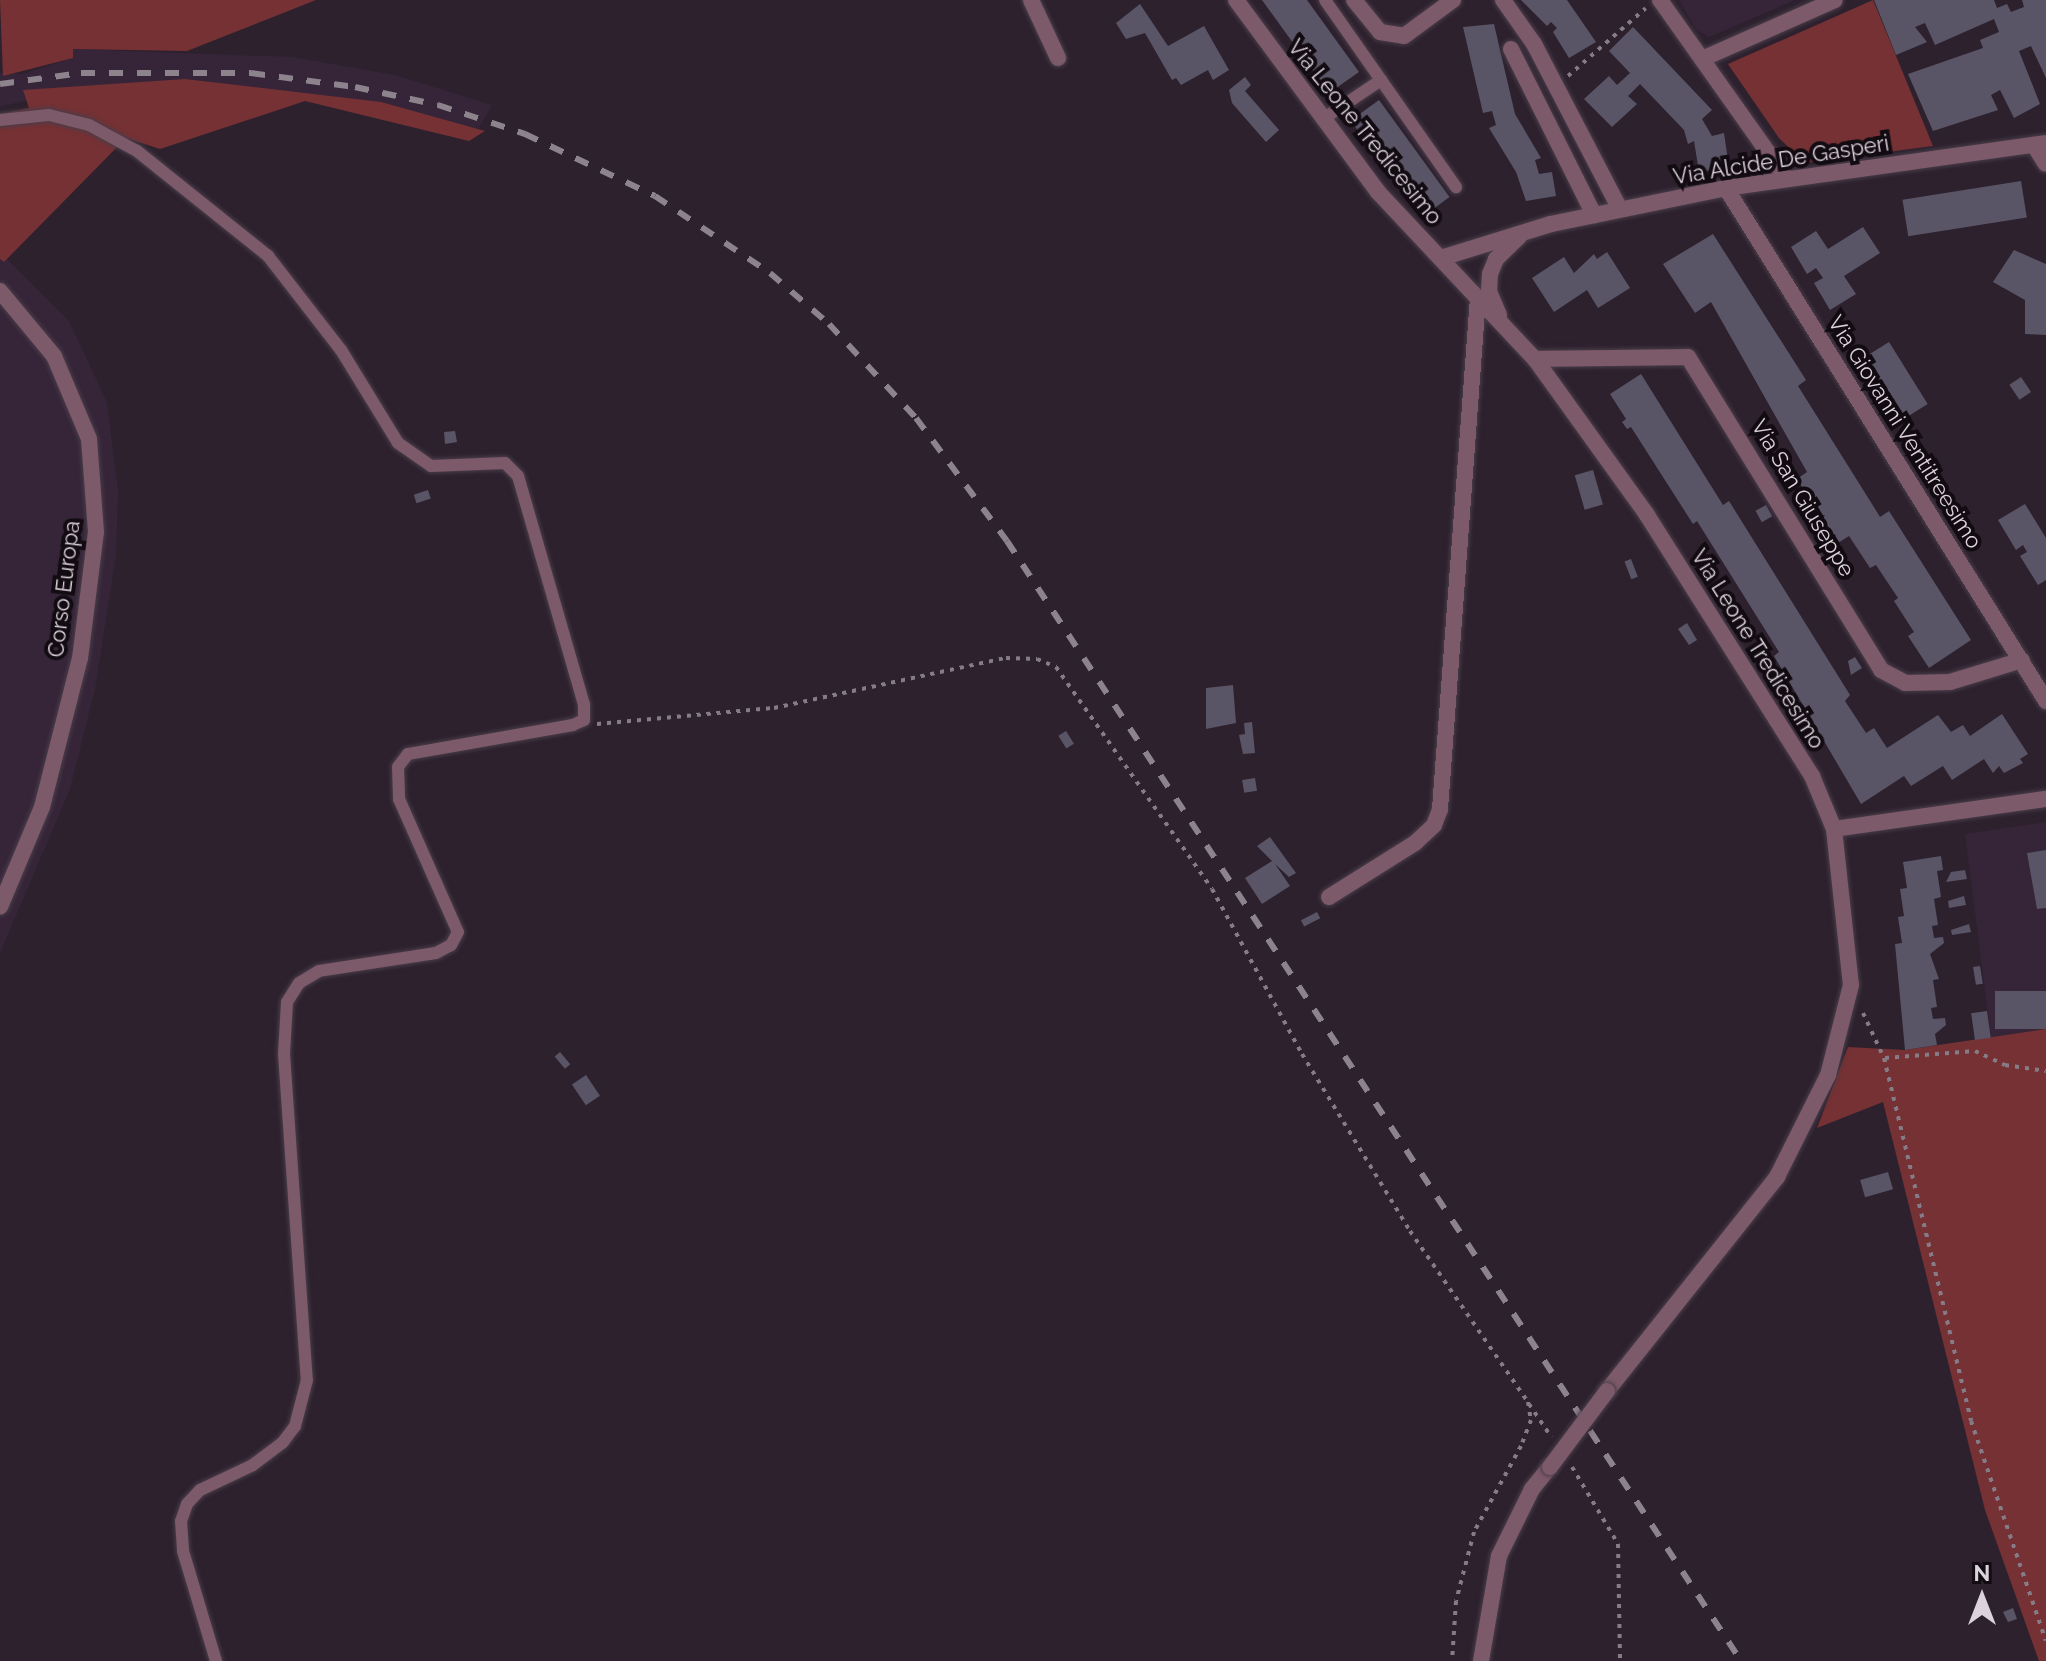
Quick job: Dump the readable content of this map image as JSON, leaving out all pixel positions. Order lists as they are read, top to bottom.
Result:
{
  "streets": {
    "street": [
      "Via Leone Tredicesimo",
      "Via Alcide De Gasperi",
      "Via Giovanni Ventitreesimo",
      "Via San Giuseppe",
      "Corso Europa"
    ]
  },
  "crossings": [
    ["Via Leone Tredicesimo", "Via Alcide De Gasperi"],
    ["Via Leone Tredicesimo", "Via San Giuseppe"],
    ["Via Alcide De Gasperi", "Via Giovanni Ventitreesimo"],
    ["Via Giovanni Ventitreesimo", "Via San Giuseppe"]
  ],
  "north": "top"
}
